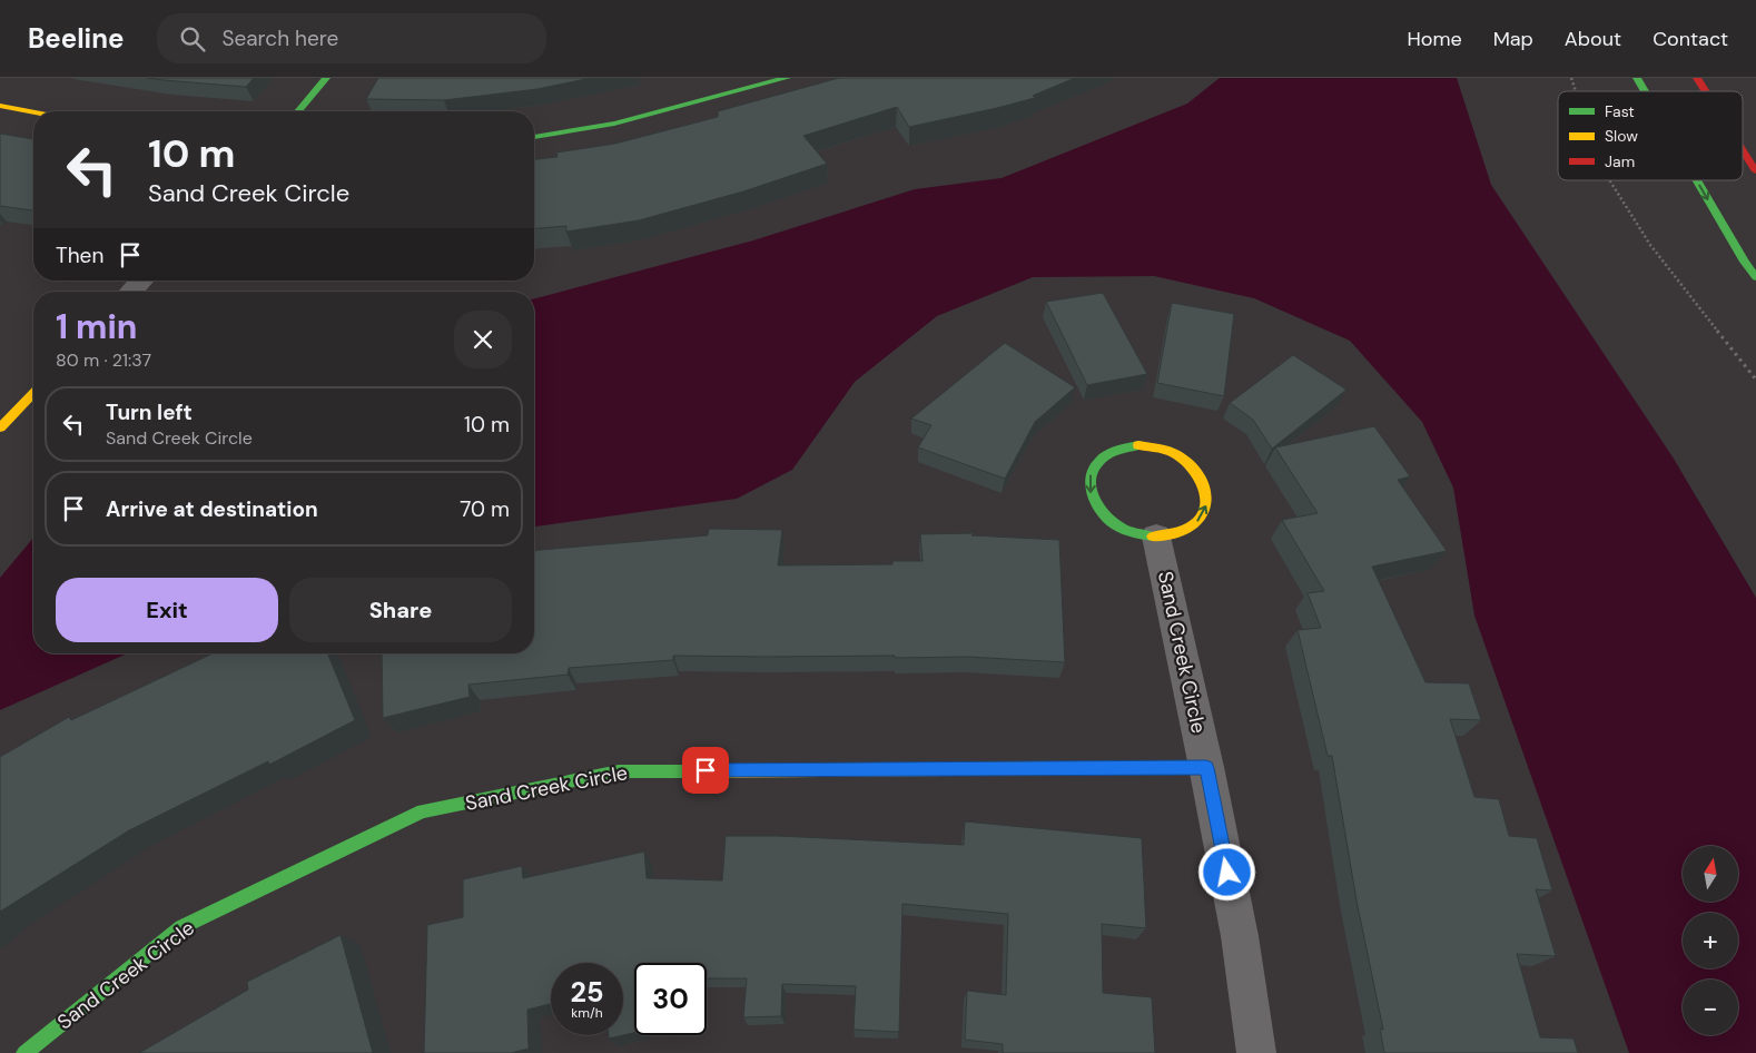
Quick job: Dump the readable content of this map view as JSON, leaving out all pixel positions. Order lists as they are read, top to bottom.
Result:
{
  "streets": {
    "street": ["Sand Creek Circle"]
  },
  "legend": ["Fast", "Slow", "Jam"],
  "north": "top",
  "page": {
    "header": "Beeline",
    "search": "Search here",
    "nav": [
      "Home",
      "Map",
      "About",
      "Contact"
    ],
    "turn": ["10 m", "Sand Creek Circle"],
    "then": "Then",
    "heading": ["1 min", "80 m · 21:37"],
    "list": [
      {
        "name": "Turn left",
        "note": "Sand Creek Circle",
        "value": "10 m"
      },
      {
        "name": "Arrive at destination",
        "value": "70 m"
      }
    ],
    "buttons": ["Exit", "Share"],
    "map_buttons": ["+", "−"],
    "speed": "25 km/h",
    "limit": "30"
  }
}
